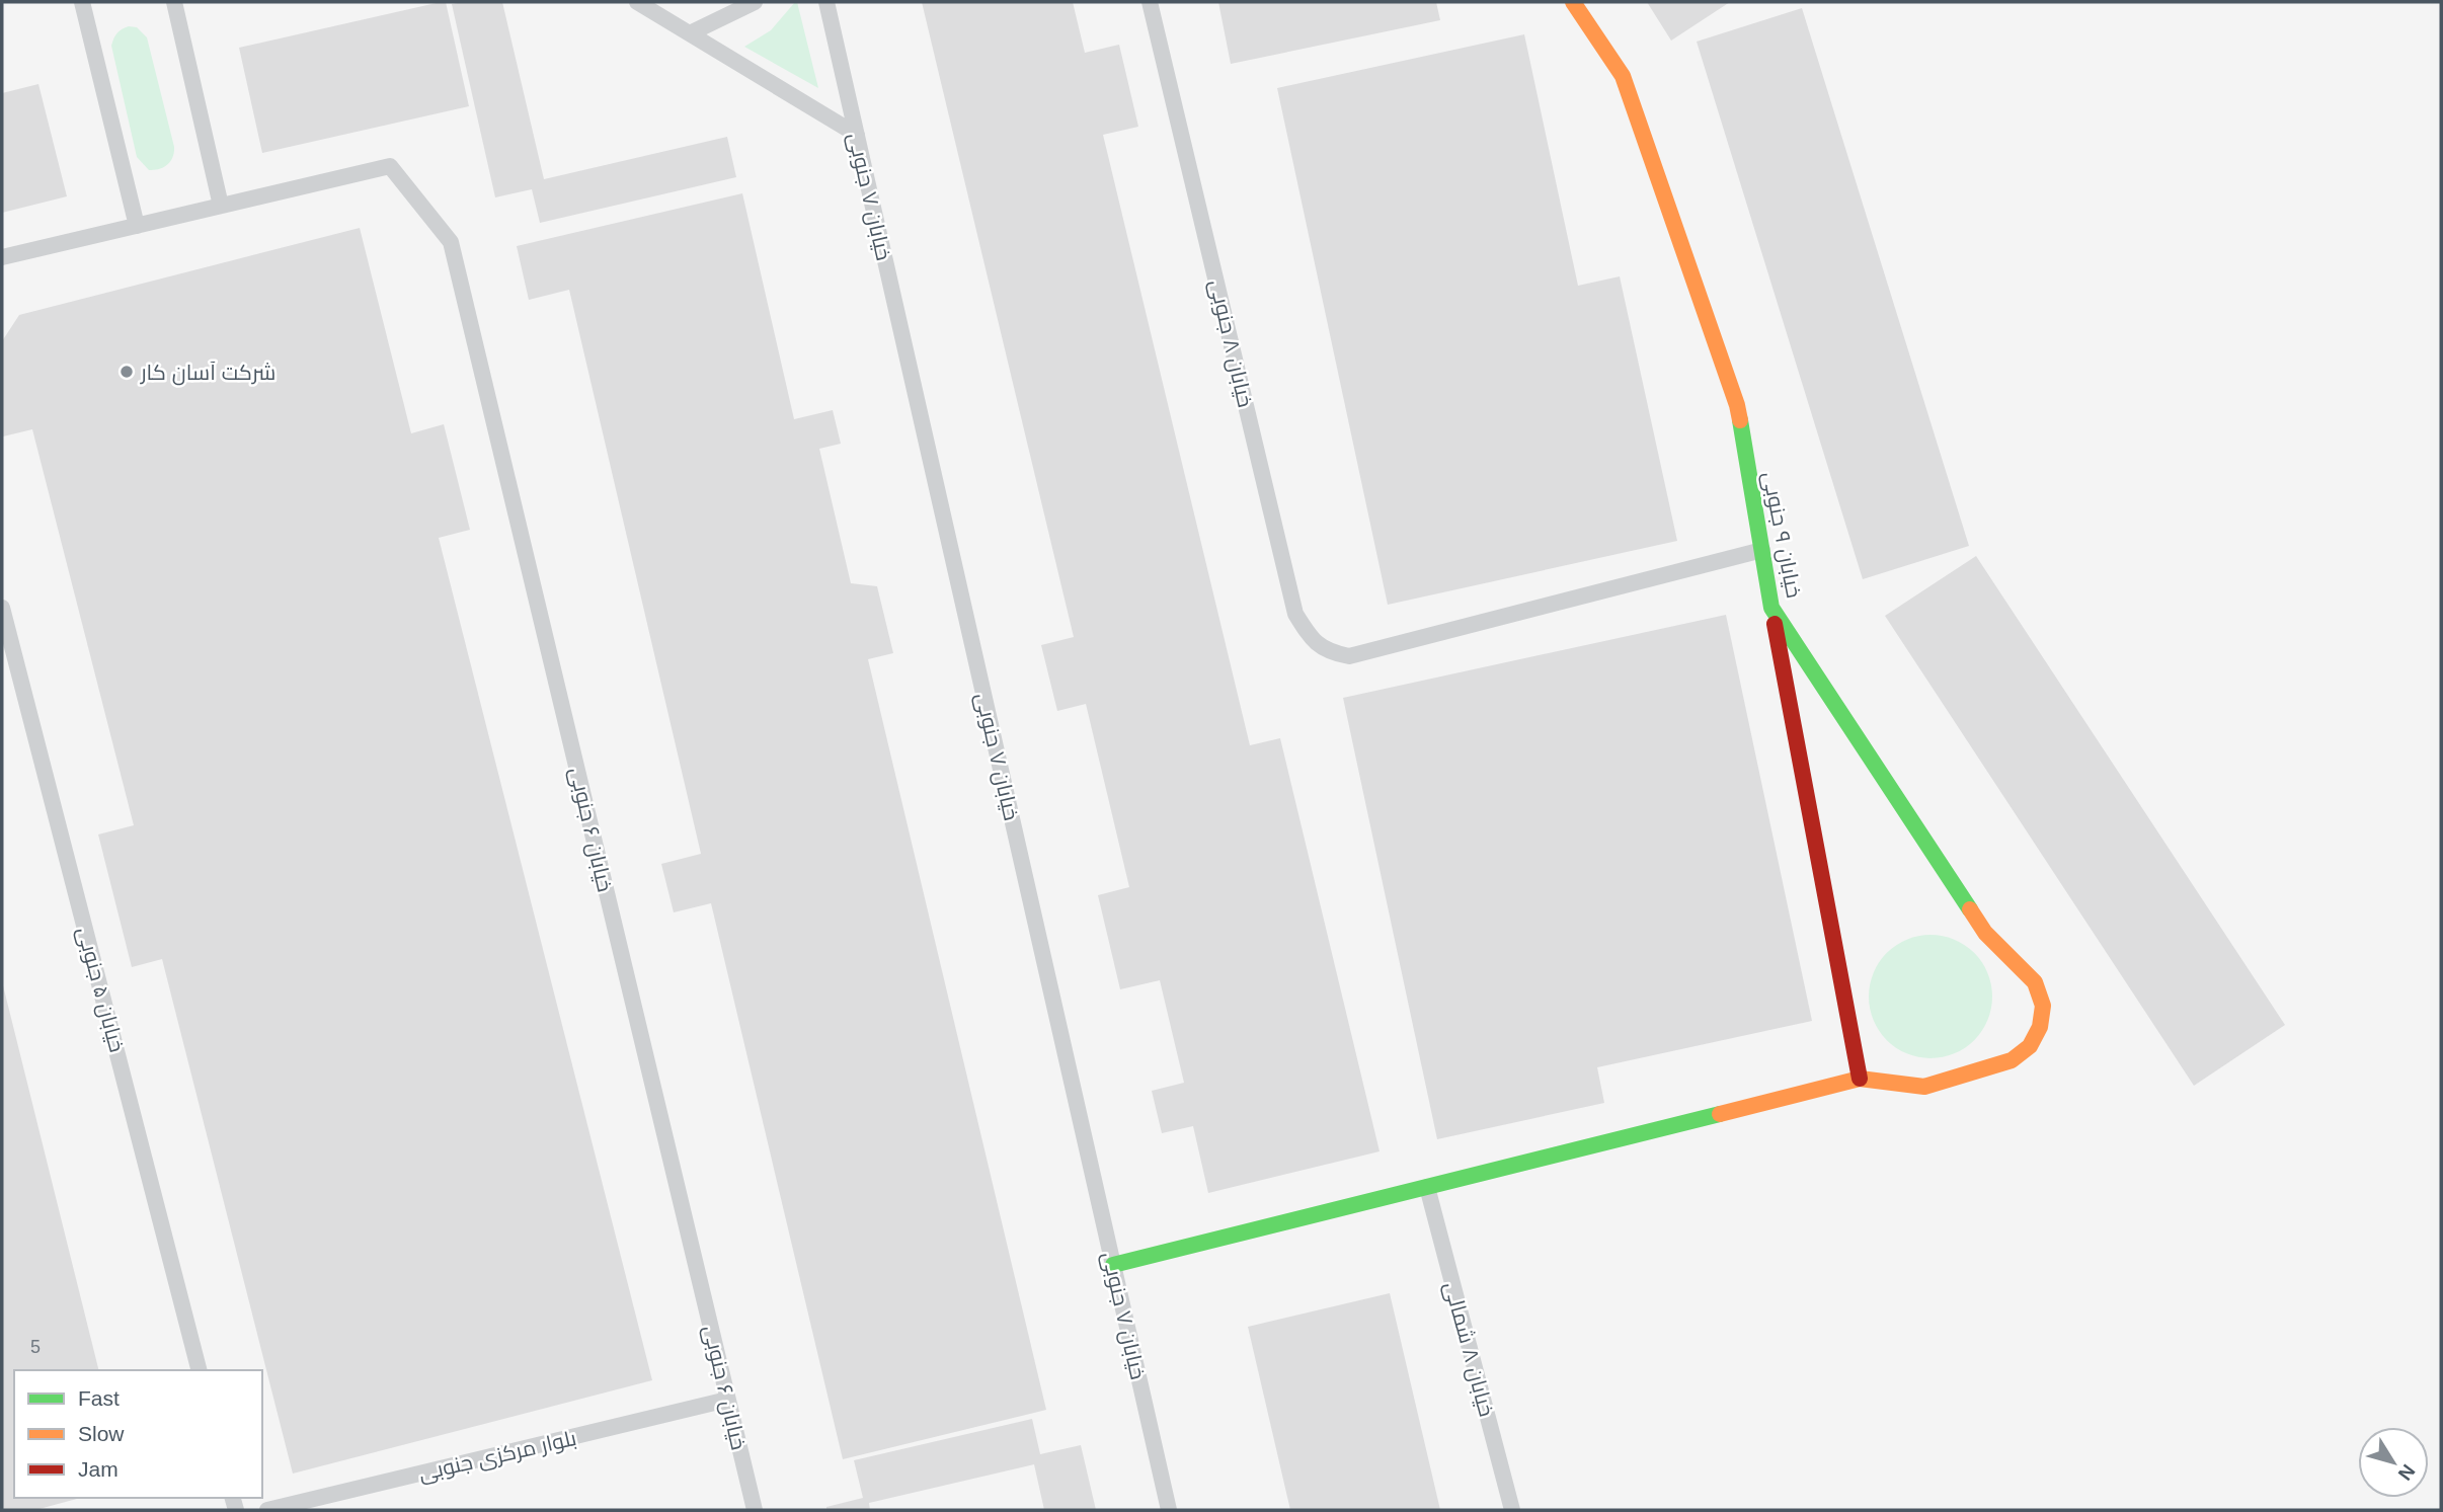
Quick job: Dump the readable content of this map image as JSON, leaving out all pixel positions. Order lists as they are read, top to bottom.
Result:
{
  "streets": {
    "street": ["خیابان ۹ جنوبی"],
    "lane": [
      "خیابان ۷ جنوبی",
      "خیابان ۸ جنوبی",
      "خیابان ۶ جنوبی",
      "خیابان ۵ جنوبی",
      "خیابان ۸ شمالی",
      "بلوار مرکزی جنوبی"
    ]
  },
  "crossings": [
    ["خیابان ۸ جنوبی", "خیابان ۹ جنوبی"],
    ["خیابان ۶ جنوبی", "بلوار مرکزی جنوبی"]
  ],
  "places": ["شرکت آسان کار"],
  "house_numbers": ["5"],
  "legend": ["Fast", "Slow", "Jam"],
  "north": "bottom right"
}
